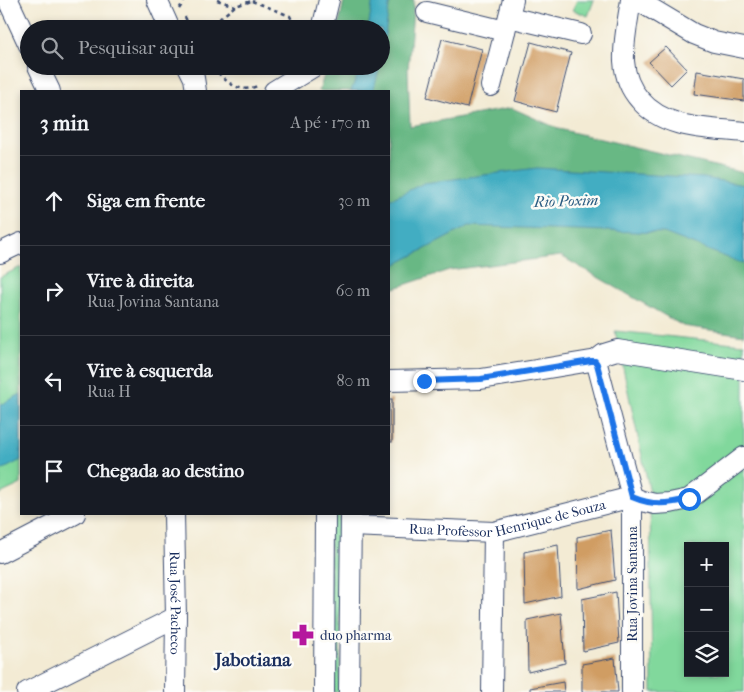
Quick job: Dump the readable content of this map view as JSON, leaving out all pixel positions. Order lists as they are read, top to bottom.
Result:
{
  "streets": {
    "street": ["Rua Professor Henrique de Souza", "Rua Jovina Santana", "Rua José Pacheco"]
  },
  "crossings": [
    ["Rua Professor Henrique de Souza", "Rua Jovina Santana"]
  ],
  "districts": ["Jabotiana"],
  "water": ["Rio Poxim"],
  "places": {
    "pharmacy": ["duo pharma"]
  },
  "page": {
    "search": "Pesquisar aqui",
    "heading": ["3 min", "A pé · 170 m"],
    "list": [
      ["Siga em frente", "30 m"],
      ["Vire à direita", "Rua Jovina Santana", "60 m"],
      ["Vire à esquerda", "Rua H", "80 m"],
      "Chegada ao destino"
    ],
    "map_buttons": ["+", "−"]
  }
}
